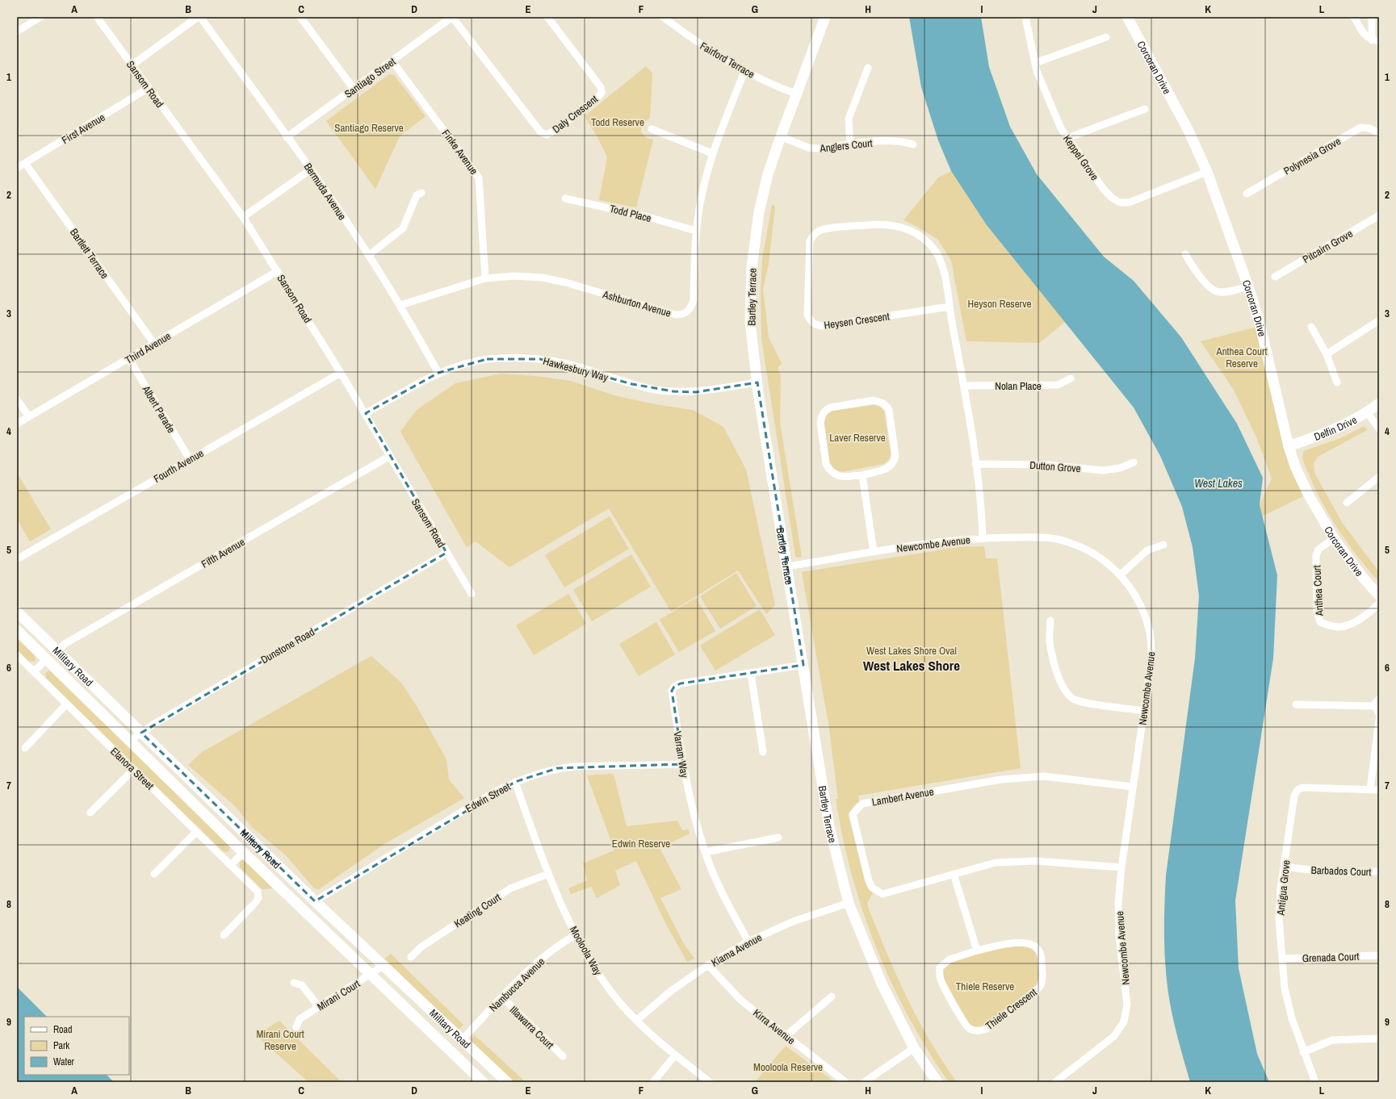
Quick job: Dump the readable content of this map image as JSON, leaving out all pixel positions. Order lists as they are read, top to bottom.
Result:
{
  "streets": {
    "street": [
      "Fairford Terrace",
      "Corcoran Drive",
      "Santiago Street",
      "Sansom Road",
      "Daly Crescent",
      "First Avenue",
      "Anglers Court",
      "Finke Avenue",
      "Polynesia Grove",
      "Keppel Grove",
      "Bermuda Avenue",
      "Todd Place",
      "Pitcairn Grove",
      "Bartlett Terrace",
      "Bartley Terrace",
      "Ashburton Avenue",
      "Heysen Crescent",
      "Third Avenue",
      "Hawkesbury Way",
      "Nolan Place",
      "Albert Parade",
      "Delfin Drive",
      "Fourth Avenue",
      "Dutton Grove",
      "Newcombe Avenue",
      "Fifth Avenue",
      "Anthea Court",
      "Dunstone Road",
      "Military Road",
      "Varram Way",
      "Elanora Street",
      "Lambert Avenue",
      "Edwin Street",
      "Barbados Court",
      "Antigua Grove",
      "Keating Court",
      "Kiama Avenue",
      "Mooloola Way",
      "Grenada Court",
      "Nambucca Avenue",
      "Mirani Court",
      "Thiele Crescent",
      "Kirra Avenue",
      "Illawarra Court"
    ]
  },
  "crossings": [
    ["Fairford Terrace", "Bartley Terrace"],
    ["Fairford Terrace", "Ashburton Avenue"],
    ["Corcoran Drive", "Keppel Grove"],
    ["Corcoran Drive", "Delfin Drive"],
    ["Corcoran Drive", "Anthea Court"],
    ["Santiago Street", "Daly Crescent"],
    ["Santiago Street", "Finke Avenue"],
    ["Santiago Street", "Bermuda Avenue"],
    ["Sansom Road", "First Avenue"],
    ["Sansom Road", "Third Avenue"],
    ["Sansom Road", "Hawkesbury Way"],
    ["Sansom Road", "Fourth Avenue"],
    ["Sansom Road", "Fifth Avenue"],
    ["Sansom Road", "Dunstone Road"],
    ["First Avenue", "Bartlett Terrace"],
    ["Anglers Court", "Bartley Terrace"],
    ["Finke Avenue", "Ashburton Avenue"],
    ["Bermuda Avenue", "Ashburton Avenue"],
    ["Bermuda Avenue", "Hawkesbury Way"],
    ["Todd Place", "Ashburton Avenue"],
    ["Bartlett Terrace", "Third Avenue"],
    ["Bartley Terrace", "Hawkesbury Way"],
    ["Bartley Terrace", "Newcombe Avenue"],
    ["Bartley Terrace", "Varram Way"],
    ["Bartley Terrace", "Kiama Avenue"],
    ["Heysen Crescent", "Nolan Place"],
    ["Heysen Crescent", "Dutton Grove"],
    ["Heysen Crescent", "Newcombe Avenue"],
    ["Third Avenue", "Albert Parade"],
    ["Albert Parade", "Fourth Avenue"],
    ["Newcombe Avenue", "Lambert Avenue"],
    ["Fifth Avenue", "Military Road"],
    ["Dunstone Road", "Military Road"],
    ["Military Road", "Edwin Street"],
    ["Military Road", "Nambucca Avenue"],
    ["Military Road", "Mirani Court"],
    ["Varram Way", "Edwin Street"],
    ["Varram Way", "Kiama Avenue"],
    ["Edwin Street", "Mooloola Way"],
    ["Barbados Court", "Antigua Grove"],
    ["Antigua Grove", "Grenada Court"],
    ["Keating Court", "Mooloola Way"],
    ["Kiama Avenue", "Mooloola Way"],
    ["Kiama Avenue", "Kirra Avenue"],
    ["Mooloola Way", "Nambucca Avenue"],
    ["Nambucca Avenue", "Illawarra Court"]
  ],
  "districts": ["West Lakes Shore"],
  "water": ["West Lakes"],
  "parks": [
    "Todd Reserve",
    "Santiago Reserve",
    "Heyson Reserve",
    "Anthea Court Reserve",
    "Laver Reserve",
    "West Lakes Shore Oval",
    "Edwin Reserve",
    "Thiele Reserve",
    "Mirani Court Reserve",
    "Mooloola Reserve"
  ],
  "legend": ["Road", "Park", "Water"],
  "grid": {
    "columns": [
      "A",
      "B",
      "C",
      "D",
      "E",
      "F",
      "G",
      "H",
      "I",
      "J",
      "K",
      "L"
    ],
    "rows": [
      "1",
      "2",
      "3",
      "4",
      "5",
      "6",
      "7",
      "8",
      "9"
    ]
  }
}
